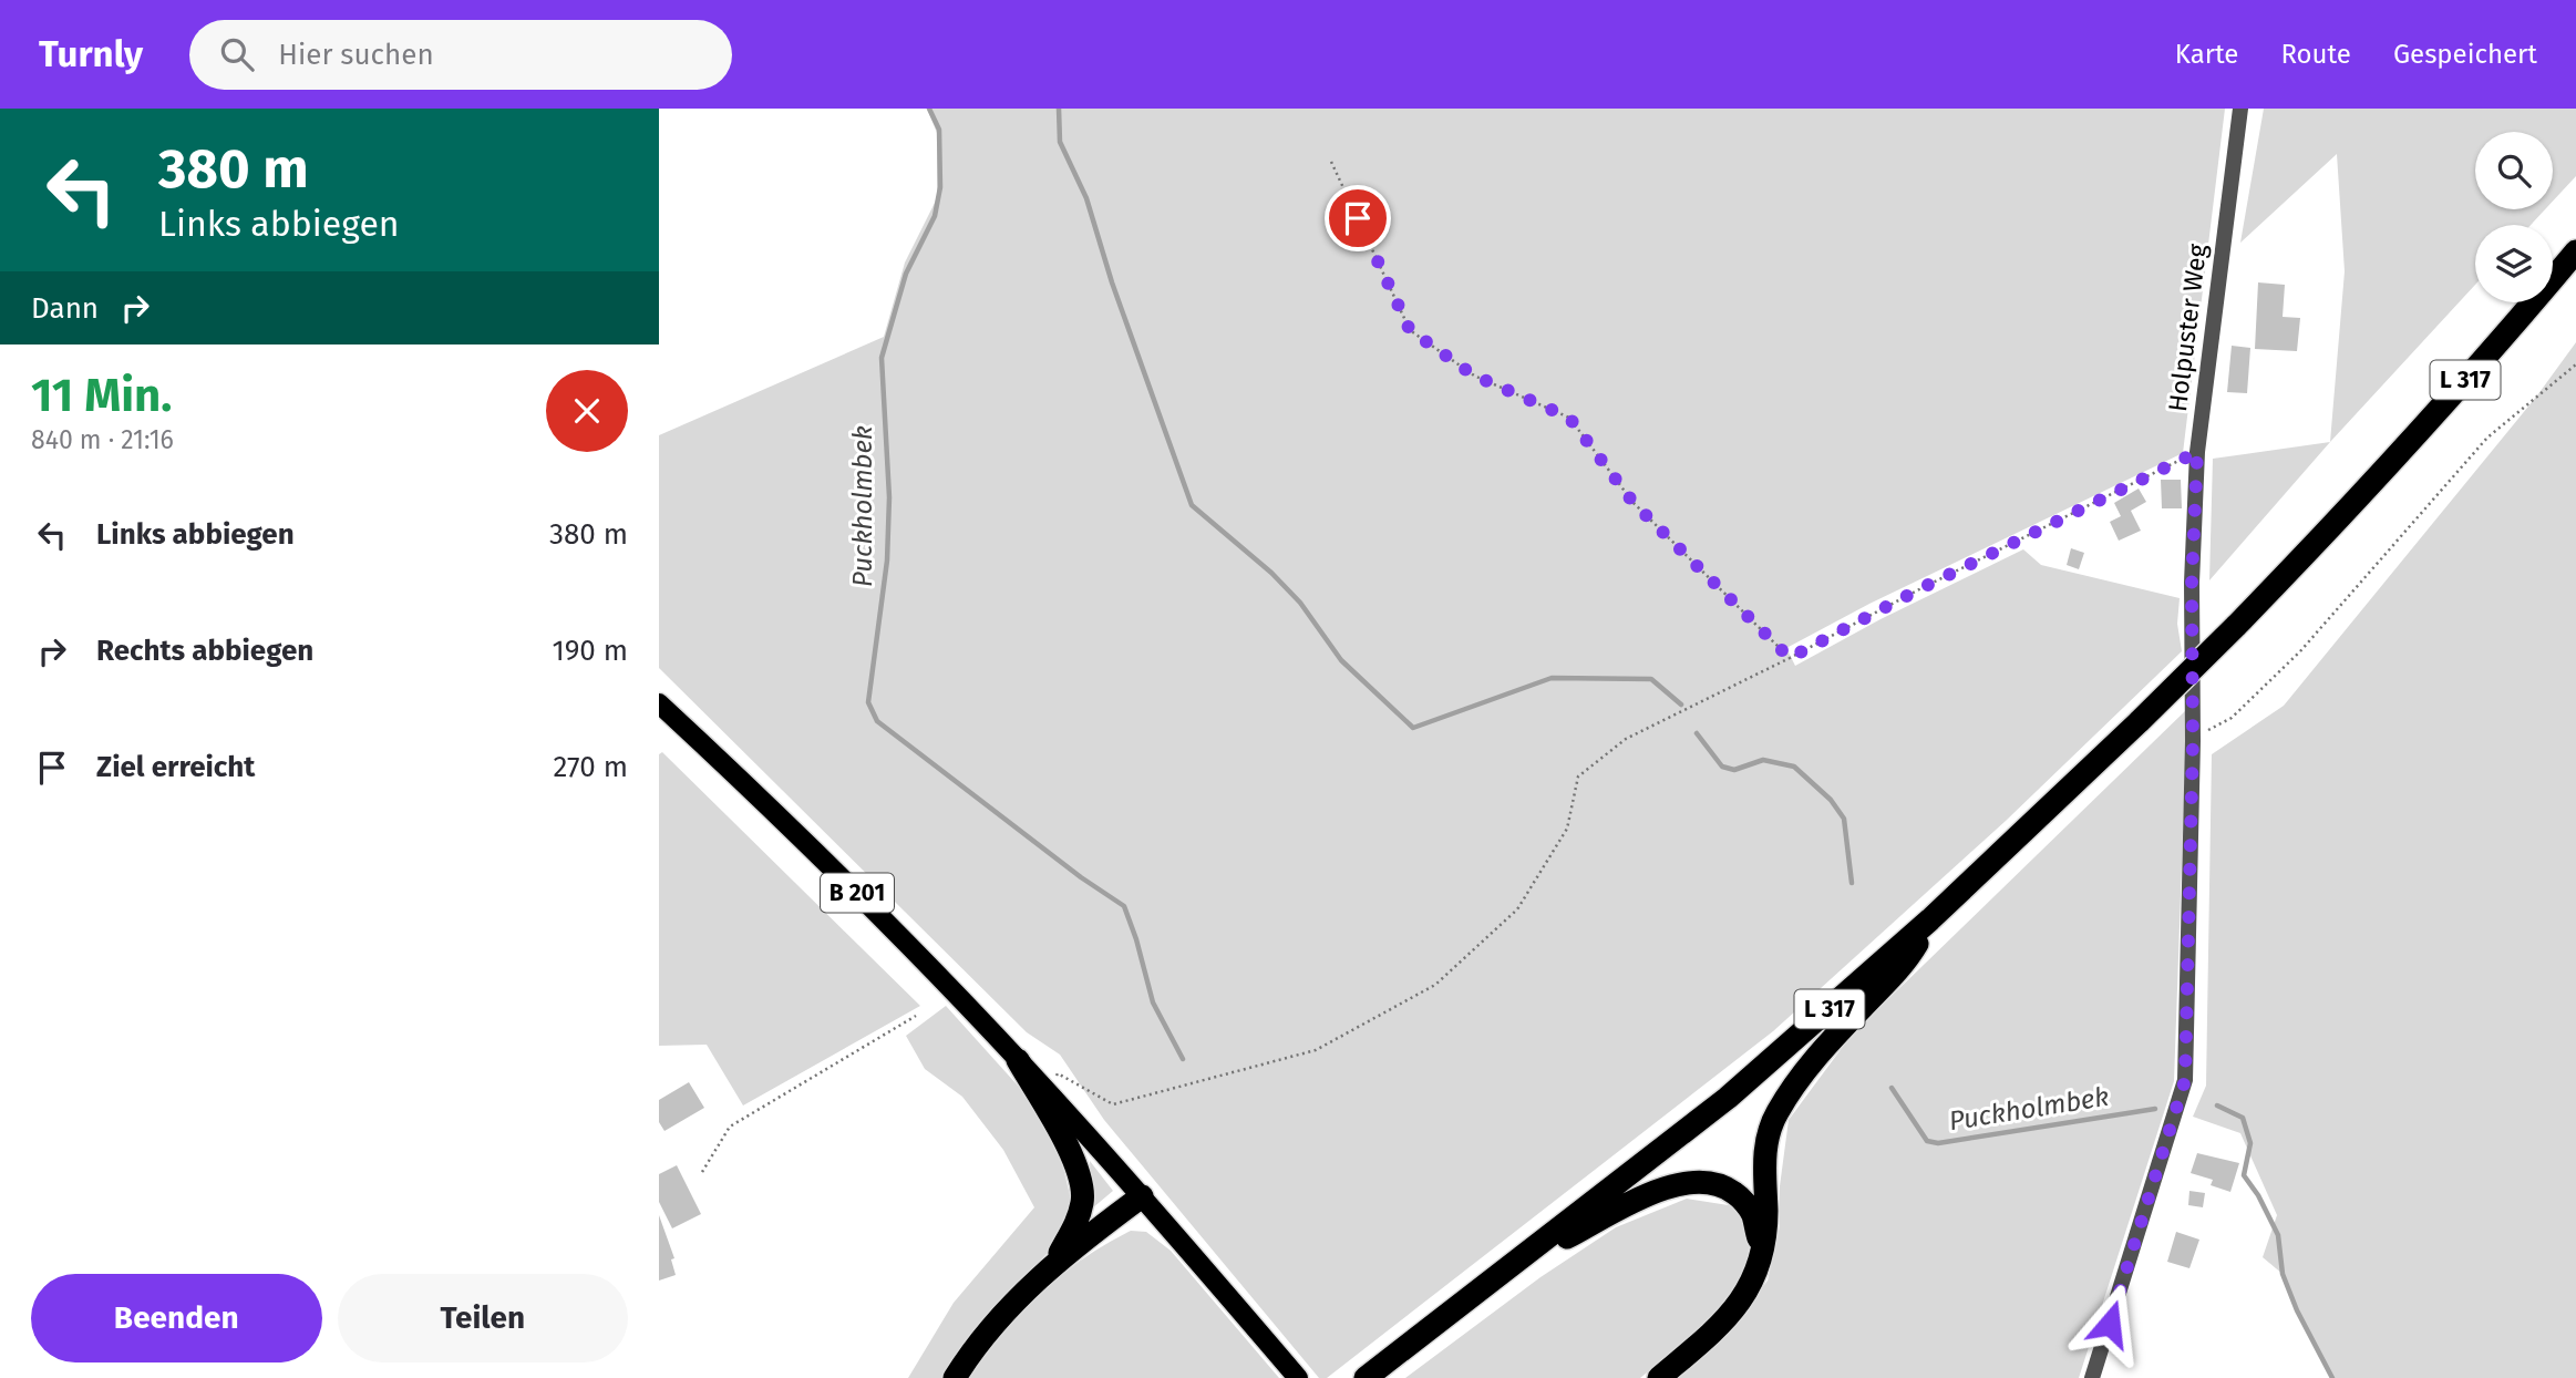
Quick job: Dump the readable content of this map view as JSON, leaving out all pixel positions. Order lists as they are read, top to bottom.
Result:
{
  "streets": {
    "highway": ["L 317"],
    "main road": ["B 201"],
    "street": ["Holpuster Weg"]
  },
  "water": ["Puckholmbek"],
  "page": {
    "header": "Turnly",
    "search": "Hier suchen",
    "nav": ["Karte", "Route", "Gespeichert"],
    "turn": ["380 m", "Links abbiegen"],
    "then": "Dann",
    "heading": ["11 Min.", "840 m · 21:16"],
    "list": [
      {
        "name": "Links abbiegen",
        "value": "380 m"
      },
      {
        "name": "Rechts abbiegen",
        "value": "190 m"
      },
      {
        "name": "Ziel erreicht",
        "value": "270 m"
      }
    ],
    "buttons": ["Beenden", "Teilen"]
  }
}
